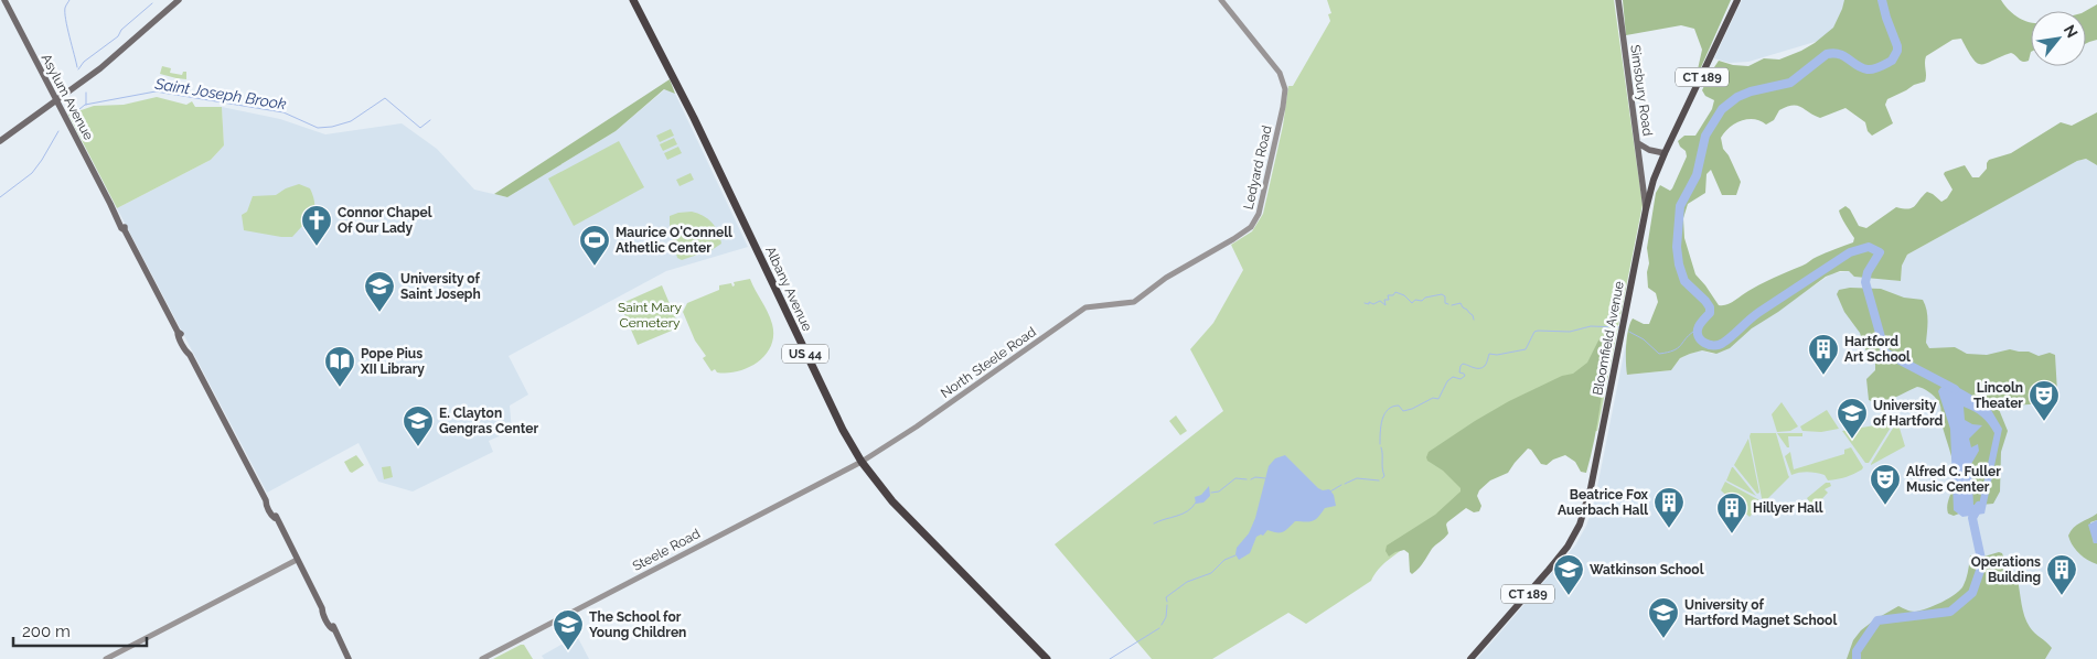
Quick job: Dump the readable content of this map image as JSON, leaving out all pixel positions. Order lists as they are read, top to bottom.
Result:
{
  "streets": {
    "highway": ["Albany Avenue", "US 44"],
    "main road": [
      "CT 189",
      "Simsbury Road",
      "Asylum Avenue",
      "Bloomfield Avenue"
    ],
    "street": ["Ledyard Road", "North Steele Road", "Steele Road"]
  },
  "crossings": [
    ["Simsbury Road", "Bloomfield Avenue"],
    ["Ledyard Road", "North Steele Road"],
    ["Albany Avenue", "North Steele Road"],
    ["Albany Avenue", "Steele Road"],
    ["North Steele Road", "Steele Road"]
  ],
  "water": ["Saint Joseph Brook"],
  "parks": ["Saint Mary Cemetery"],
  "places": {
    "church": ["Connor Chapel Of Our Lady"],
    "sports": ["Maurice O'Connell Athetlic Center"],
    "school or university": [
      "University of Saint Joseph",
      "University of Hartford",
      "E. Clayton Gengras Center",
      "Watkinson School",
      "University of Hartford Magnet School",
      "The School for Young Children"
    ],
    "building": [
      "Hartford Art School",
      "Beatrice Fox Auerbach Hall",
      "Hillyer Hall",
      "Operations Building"
    ],
    "library": ["Pope Pius XII Library"],
    "theatre": ["Lincoln Theater", "Alfred C. Fuller Music Center"]
  },
  "scale_bar": "200 m",
  "north": "top right"
}
